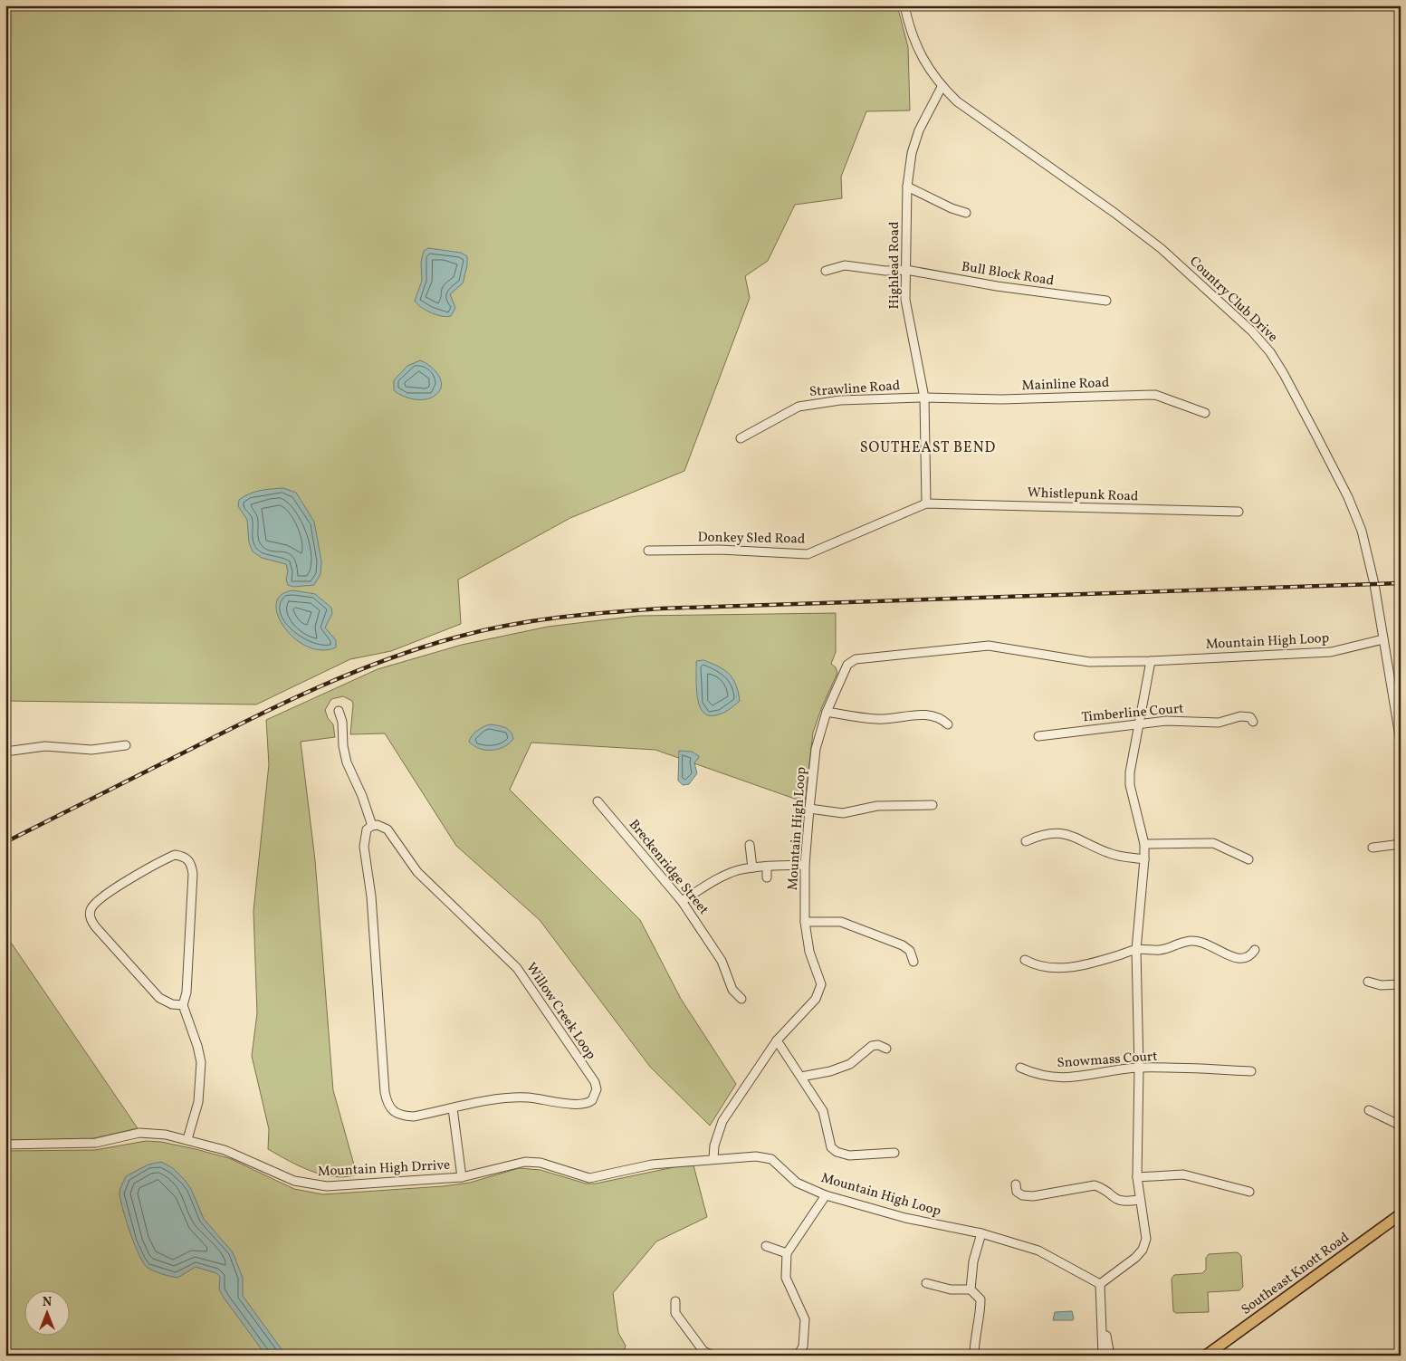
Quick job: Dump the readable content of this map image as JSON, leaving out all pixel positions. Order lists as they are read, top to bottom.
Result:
{
  "streets": {
    "main road": ["Southeast Knott Road"],
    "street": [
      "Highlead Road",
      "Bull Block Road",
      "Country Club Drive",
      "Mainline Road",
      "Strawline Road",
      "Whistlepunk Road",
      "Donkey Sled Road",
      "Mountain High Loop",
      "Timberline Court",
      "Breckenridge Street",
      "Willow Creek Loop",
      "Snowmass Court",
      "Mountain High Drrive"
    ]
  },
  "crossings": [
    ["Highlead Road", "Bull Block Road"],
    ["Highlead Road", "Country Club Drive"],
    ["Highlead Road", "Mainline Road"],
    ["Highlead Road", "Strawline Road"],
    ["Highlead Road", "Whistlepunk Road"],
    ["Highlead Road", "Donkey Sled Road"],
    ["Country Club Drive", "Mountain High Loop"],
    ["Mainline Road", "Strawline Road"],
    ["Whistlepunk Road", "Donkey Sled Road"],
    ["Mountain High Loop", "Mountain High Drrive"]
  ],
  "districts": ["SOUTHEAST BEND"],
  "north": "top"
}
